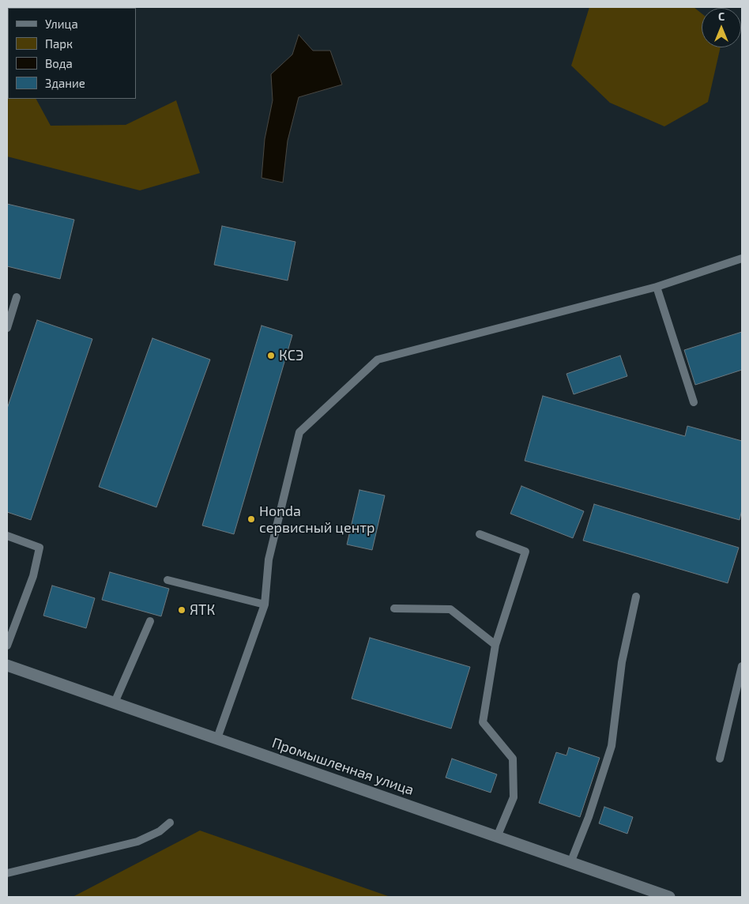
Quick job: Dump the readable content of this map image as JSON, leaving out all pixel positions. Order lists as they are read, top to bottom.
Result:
{
  "streets": {
    "street": ["Промышленная улица"]
  },
  "places": ["КСЭ", "Honda сервисный центр", "ЯТК"],
  "legend": [
    "Улица",
    "Парк",
    "Вода",
    "Здание"
  ],
  "north": "top"
}
